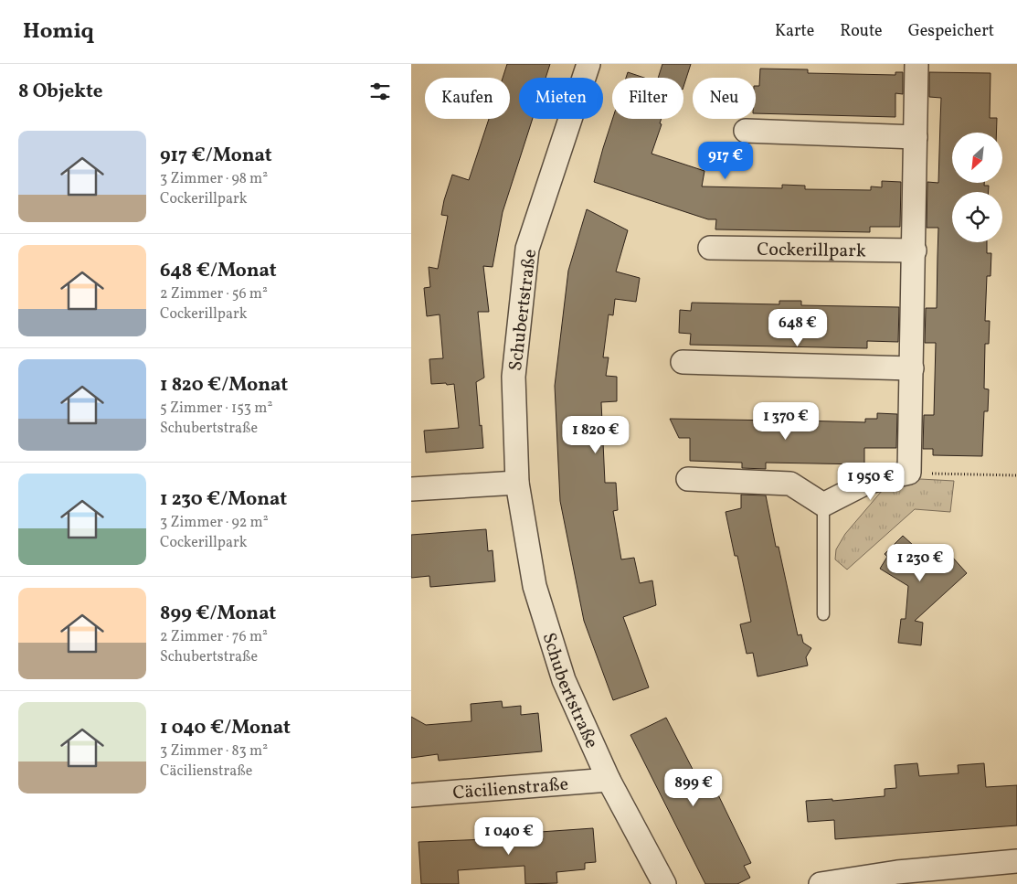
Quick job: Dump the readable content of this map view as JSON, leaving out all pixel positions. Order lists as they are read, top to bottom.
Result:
{
  "streets": {
    "street": ["Cockerillpark", "Schubertstraße", "Cäcilienstraße"]
  },
  "crossings": [
    ["Schubertstraße", "Cäcilienstraße"]
  ],
  "north": "bottom left",
  "page": {
    "header": "Homiq",
    "nav": ["Karte", "Route", "Gespeichert"],
    "heading": "8 Objekte",
    "chip": [
      "Kaufen",
      "Mieten",
      "Filter",
      "Neu"
    ],
    "list": [
      {
        "name": "917 €/Monat",
        "note": "3 Zimmer · 98 m² · Cockerillpark"
      },
      {
        "name": "648 €/Monat",
        "note": "2 Zimmer · 56 m² · Cockerillpark"
      },
      {
        "name": "1 820 €/Monat",
        "note": "5 Zimmer · 153 m² · Schubertstraße"
      },
      {
        "name": "1 230 €/Monat",
        "note": "3 Zimmer · 92 m² · Cockerillpark"
      },
      {
        "name": "899 €/Monat",
        "note": "2 Zimmer · 76 m² · Schubertstraße"
      },
      {
        "name": "1 040 €/Monat",
        "note": "3 Zimmer · 83 m² · Cäcilienstraße"
      }
    ],
    "price": [
      "917 €",
      "648 €",
      "1 370 €",
      "1 820 €",
      "1 950 €",
      "1 230 €",
      "899 €",
      "1 040 €"
    ]
  }
}
